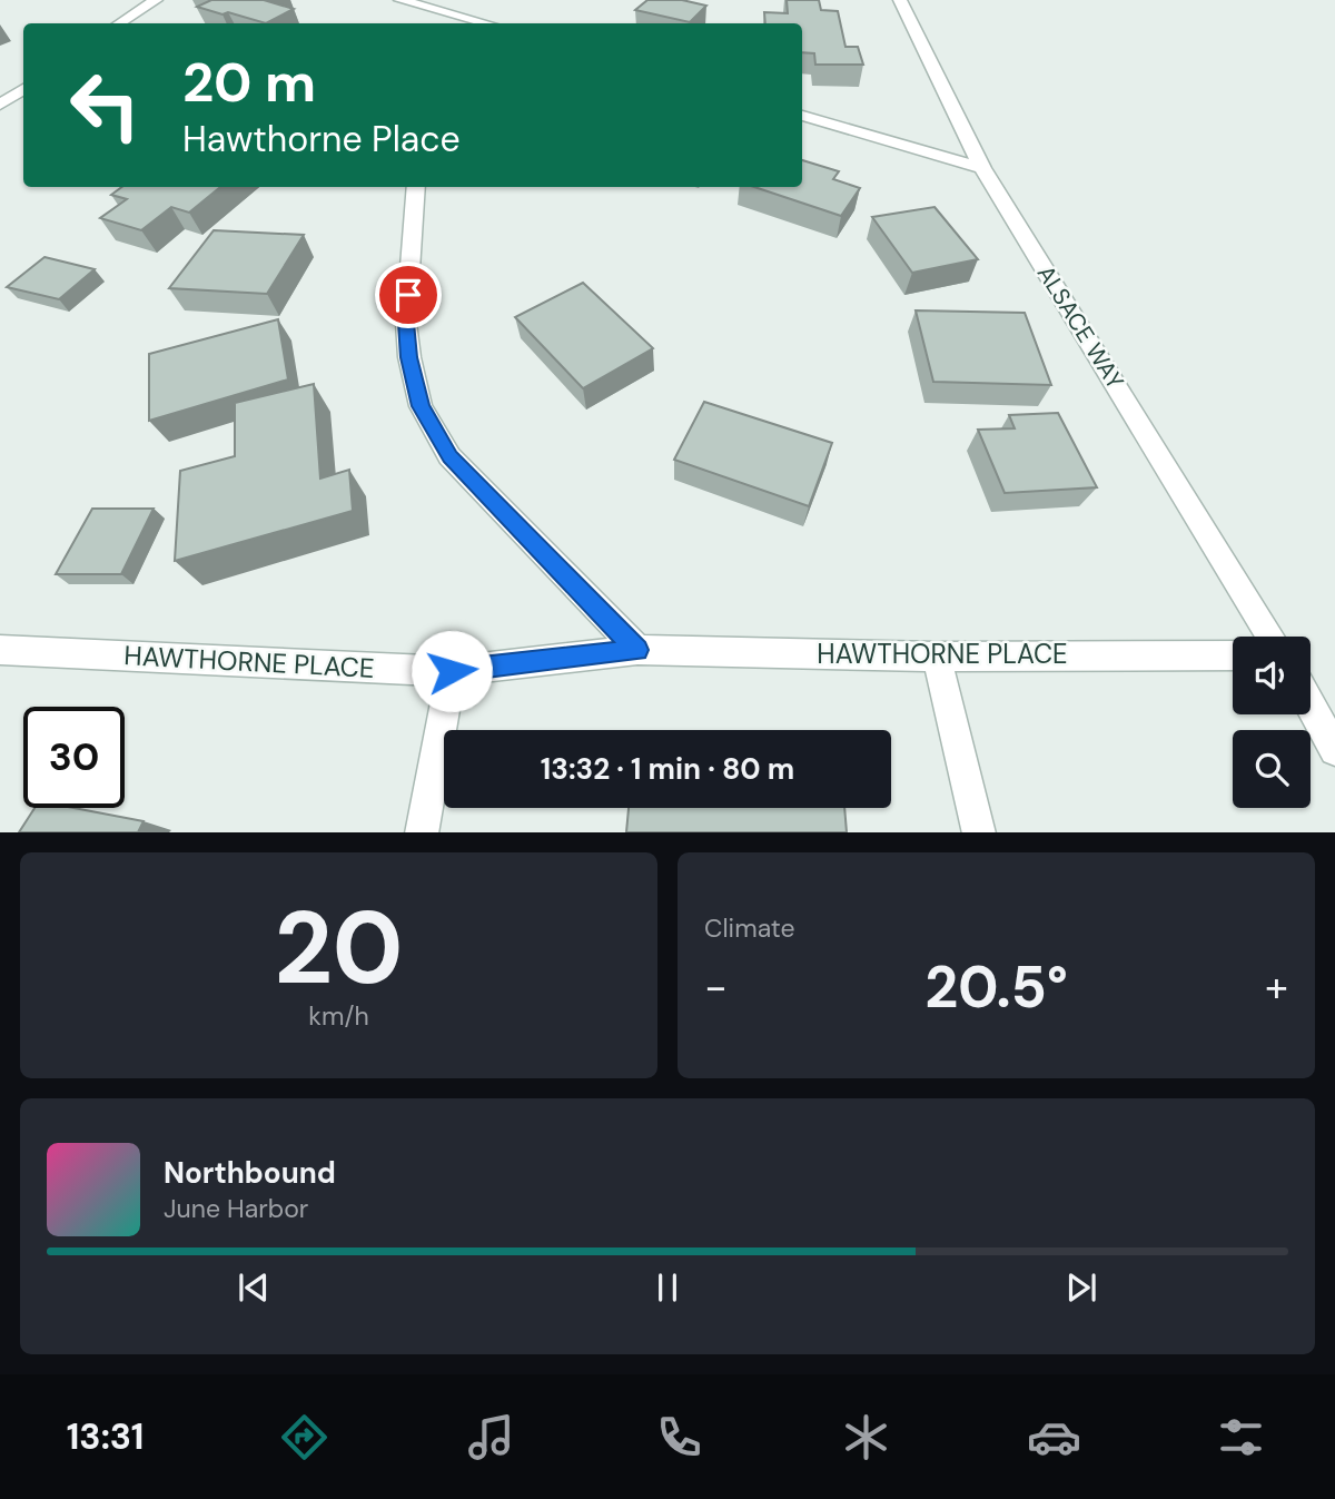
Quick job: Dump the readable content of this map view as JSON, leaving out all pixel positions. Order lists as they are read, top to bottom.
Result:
{
  "streets": {
    "street": ["ALSACE WAY", "HAWTHORNE PLACE"]
  },
  "page": {
    "turn": ["20 m", "Hawthorne Place"],
    "limit": "30",
    "trip": "13:32 · 1 min · 80 m",
    "tile": [
      ["20", "km/h"],
      "Climate"
    ],
    "heat": ["−", "20.5°", "+"],
    "song": ["Northbound", "June Harbor"],
    "tabs": "13:31"
  }
}
